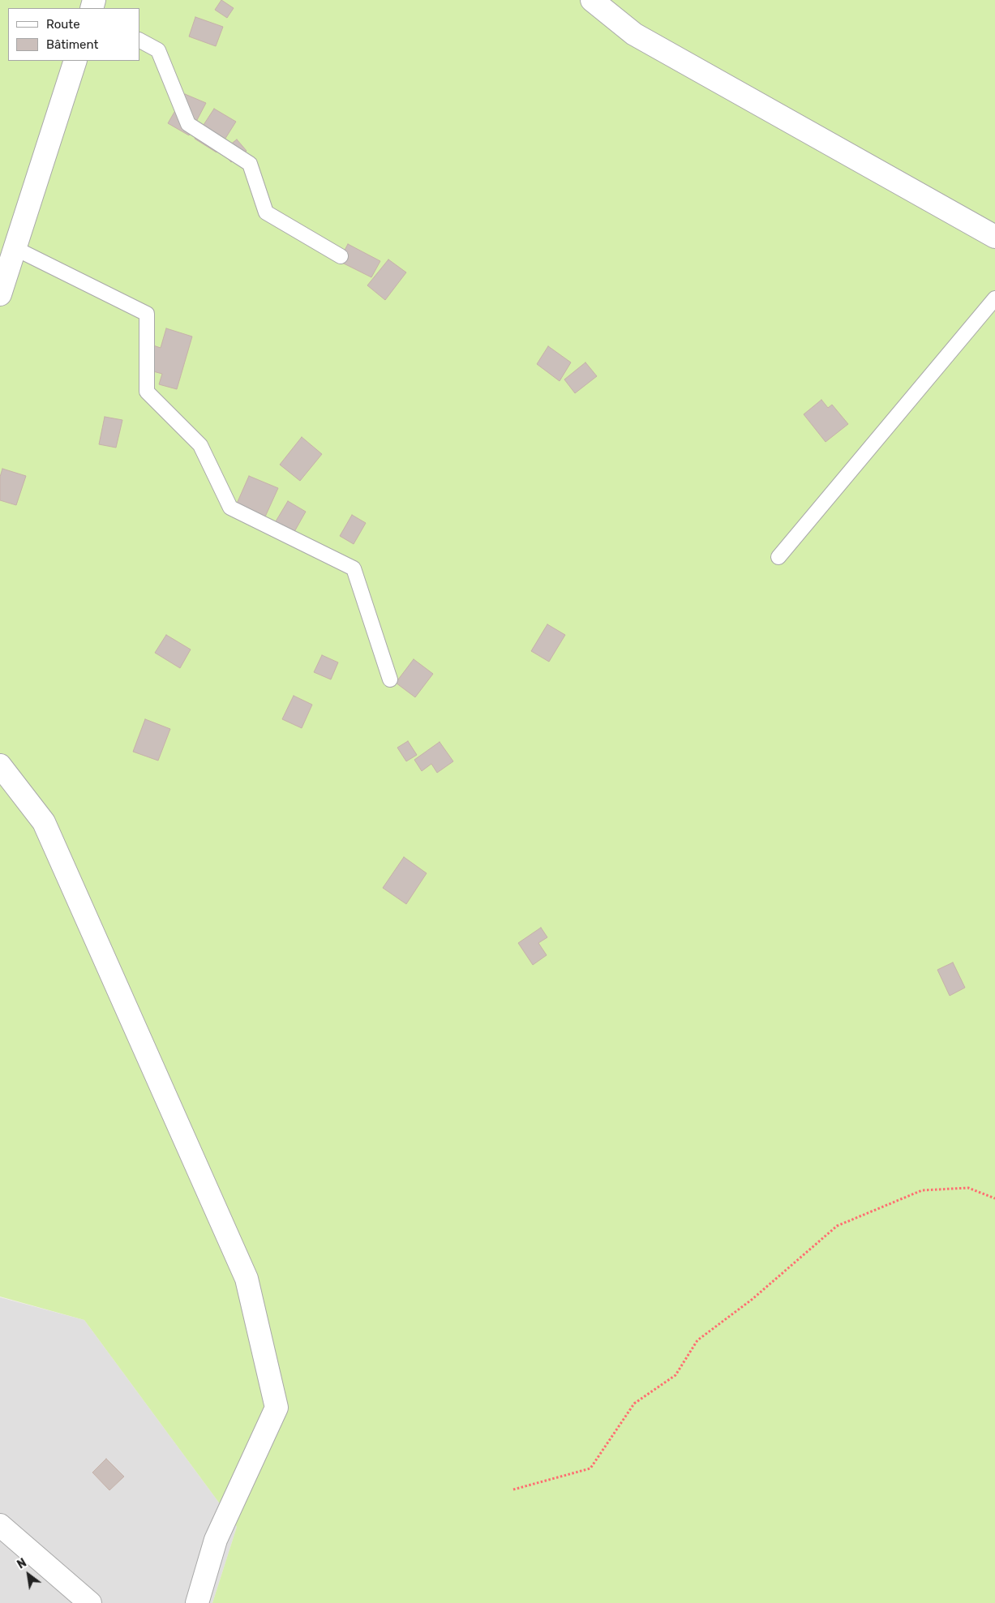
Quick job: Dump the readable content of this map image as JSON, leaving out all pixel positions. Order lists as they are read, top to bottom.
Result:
{
  "legend": ["Route", "Bâtiment"],
  "north": "top left"
}
